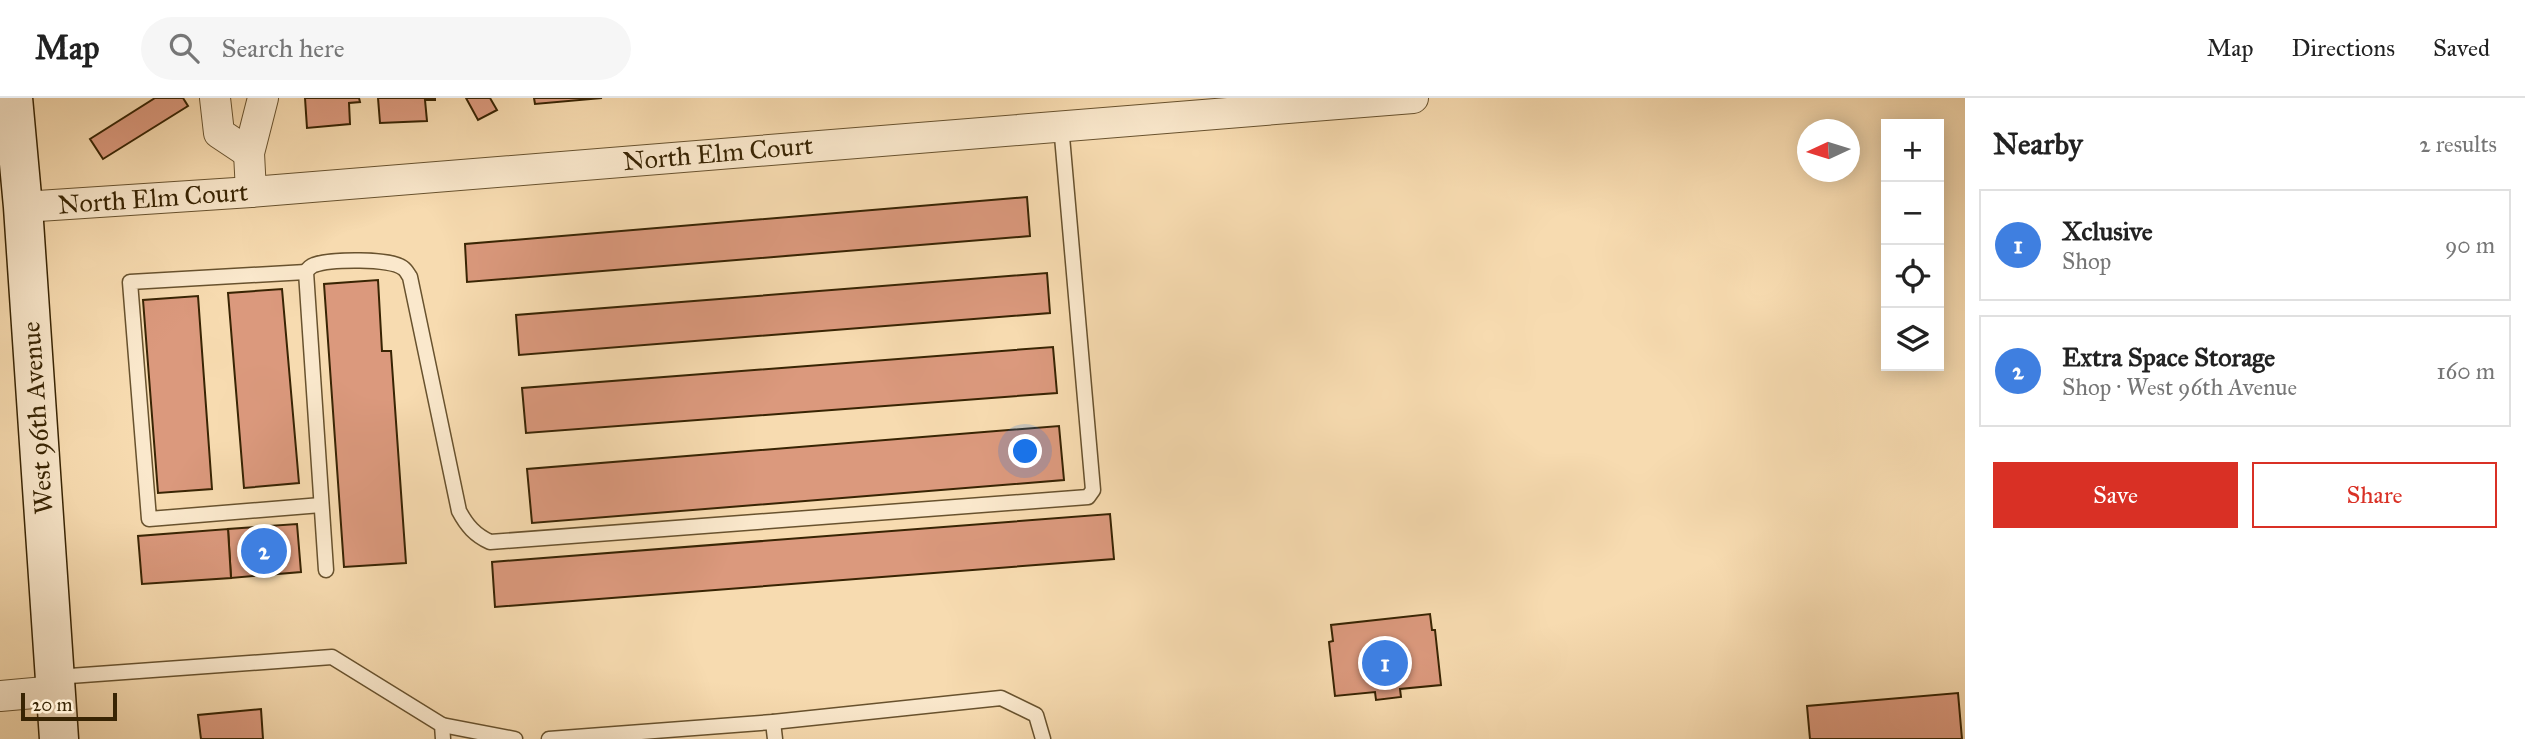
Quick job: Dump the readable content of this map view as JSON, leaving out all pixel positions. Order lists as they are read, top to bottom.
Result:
{
  "streets": {
    "street": ["North Elm Court", "West 96th Avenue"]
  },
  "crossings": [
    ["North Elm Court", "West 96th Avenue"]
  ],
  "scale_bar": "20 m",
  "north": "left",
  "page": {
    "header": "Map",
    "search": "Search here",
    "nav": ["Map", "Directions", "Saved"],
    "heading": ["Nearby", "2 results"],
    "map_buttons": ["+", "−"],
    "list": [
      {
        "mark": "1",
        "name": "Xclusive",
        "note": "Shop",
        "value": "90 m"
      },
      {
        "mark": "2",
        "name": "Extra Space Storage",
        "note": "Shop · West 96th Avenue",
        "value": "160 m"
      }
    ],
    "buttons": ["Save", "Share"],
    "pins": ["2", "1"],
    "scale": "20 m"
  }
}
